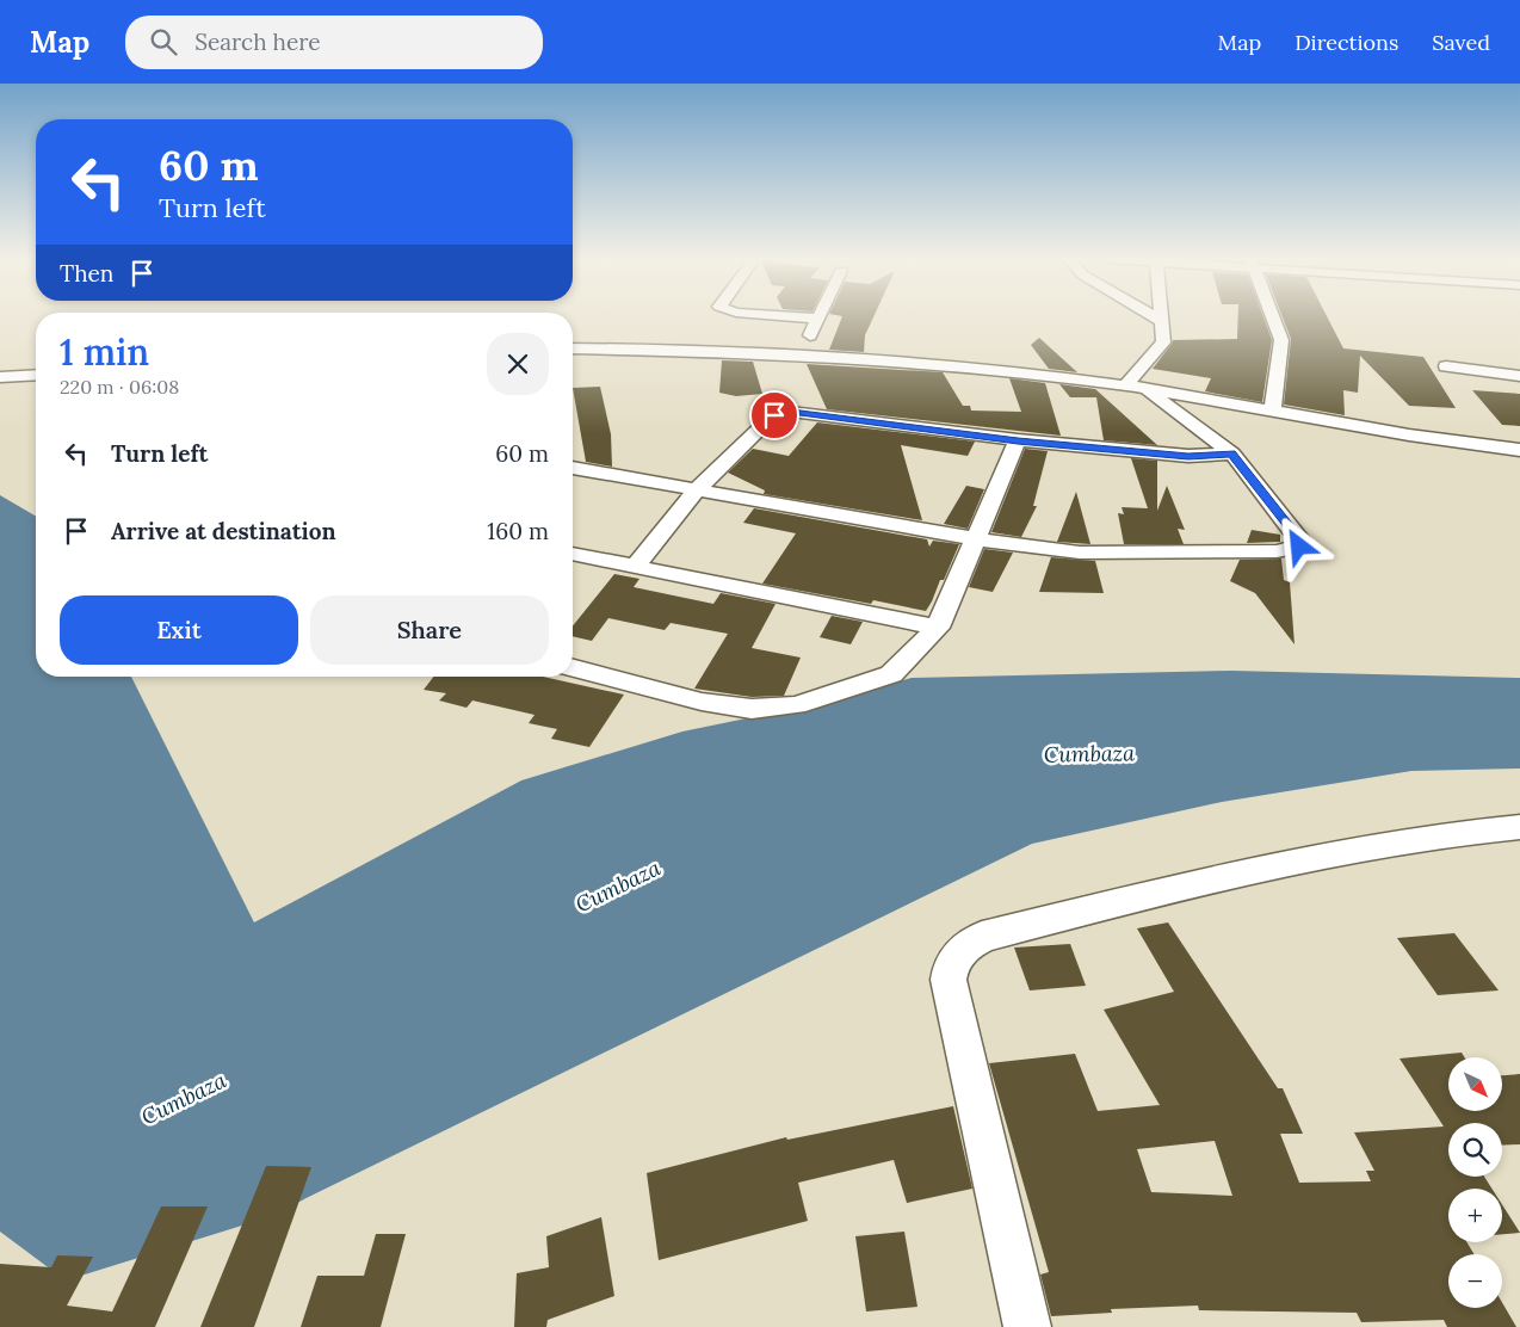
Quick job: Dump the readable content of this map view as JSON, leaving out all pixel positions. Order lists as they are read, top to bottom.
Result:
{
  "water": ["Cumbaza"],
  "north": "bottom right",
  "page": {
    "header": "Map",
    "search": "Search here",
    "nav": ["Map", "Directions", "Saved"],
    "turn": ["60 m", "Turn left"],
    "then": "Then",
    "heading": ["1 min", "220 m · 06:08"],
    "list": [
      {
        "name": "Turn left",
        "value": "60 m"
      },
      {
        "name": "Arrive at destination",
        "value": "160 m"
      }
    ],
    "buttons": ["Exit", "Share"],
    "map_buttons": ["+", "−"]
  }
}
